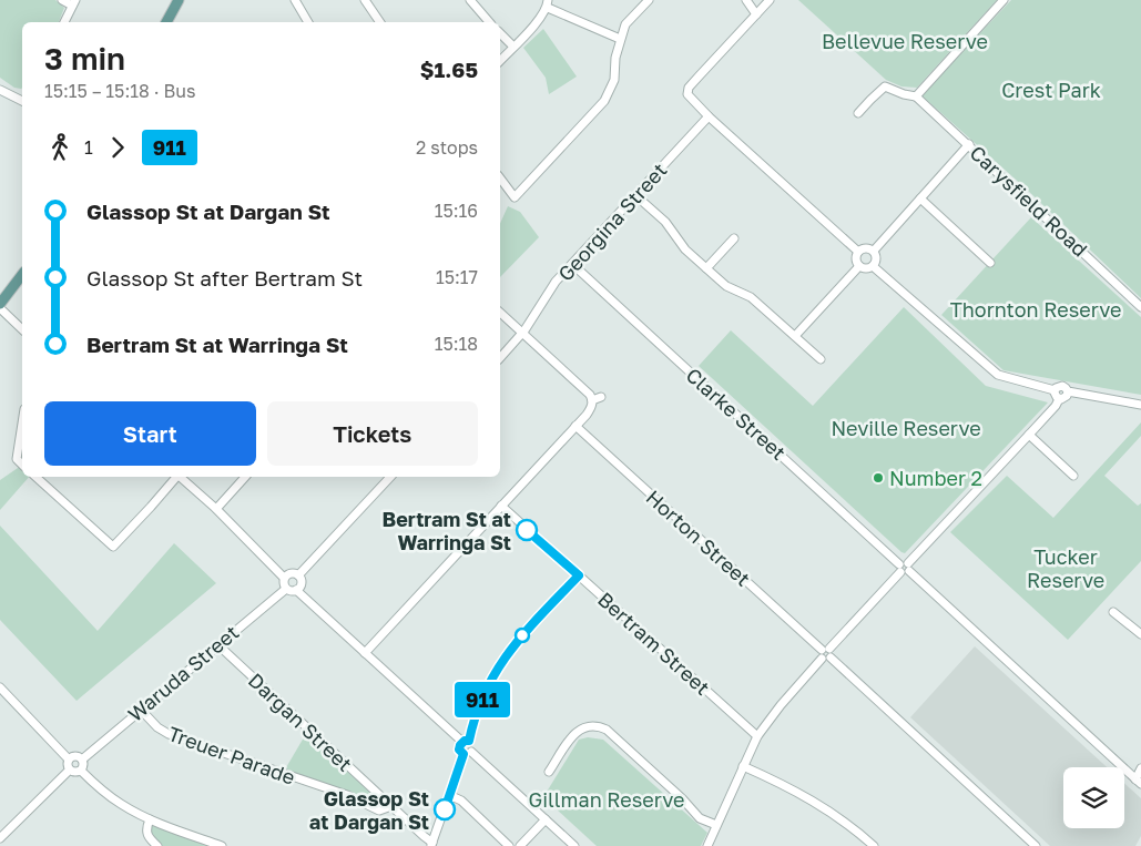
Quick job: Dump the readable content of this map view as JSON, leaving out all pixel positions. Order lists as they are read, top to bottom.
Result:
{
  "streets": {
    "street": [
      "Carysfield Road",
      "Georgina Street",
      "Clarke Street",
      "Horton Street",
      "Bertram Street",
      "Waruda Street",
      "Dargan Street",
      "Treuer Parade"
    ]
  },
  "crossings": [
    ["Georgina Street", "Clarke Street"],
    ["Waruda Street", "Dargan Street"],
    ["Waruda Street", "Treuer Parade"],
    ["Dargan Street", "Treuer Parade"]
  ],
  "parks": [
    "Bellevue Reserve",
    "Crest Park",
    "Thornton Reserve",
    "Neville Reserve",
    "Tucker Reserve",
    "Gillman Reserve"
  ],
  "places": ["Number 2", "Bertram St at Warringa St", "Glassop St at Dargan St"],
  "lines": ["bus line 911"],
  "page": {
    "on_map": "911",
    "heading": ["3 min", "15:15 – 15:18 · Bus", "$1.65"],
    "legs": ["1", "911", "2 stops"],
    "list": [
      {
        "name": "Glassop St at Dargan St",
        "value": "15:16"
      },
      {
        "name": "Glassop St after Bertram St",
        "value": "15:17"
      },
      {
        "name": "Bertram St at Warringa St",
        "value": "15:18"
      }
    ],
    "buttons": ["Start", "Tickets"]
  }
}
